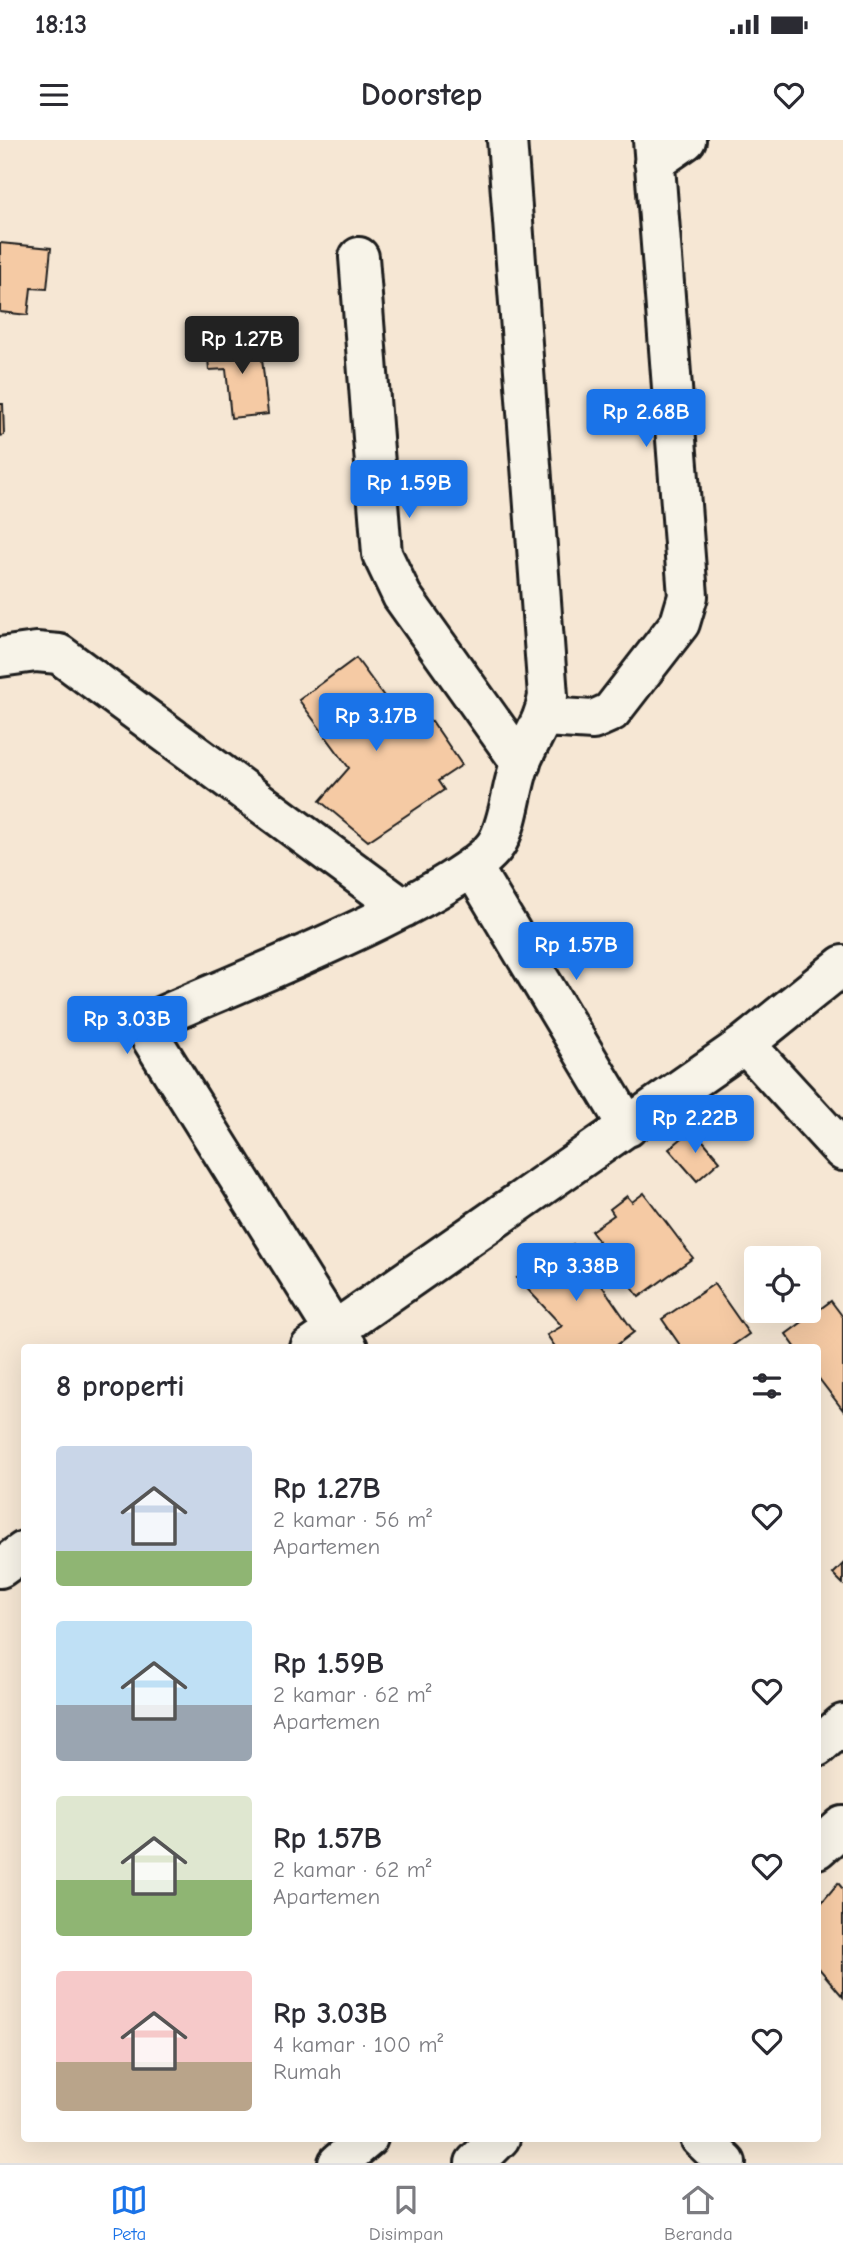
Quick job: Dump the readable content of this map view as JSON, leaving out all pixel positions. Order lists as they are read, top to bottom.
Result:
{
  "page": {
    "status": "18:13",
    "header": "Doorstep",
    "price": [
      "Rp 1.27B",
      "Rp 2.68B",
      "Rp 1.59B",
      "Rp 3.17B",
      "Rp 1.57B",
      "Rp 3.03B",
      "Rp 2.22B",
      "Rp 3.38B"
    ],
    "heading": "8 properti",
    "list": [
      {
        "name": "Rp 1.27B",
        "note": "2 kamar · 56 m² · Apartemen"
      },
      {
        "name": "Rp 1.59B",
        "note": "2 kamar · 62 m² · Apartemen"
      },
      {
        "name": "Rp 1.57B",
        "note": "2 kamar · 62 m² · Apartemen"
      },
      {
        "name": "Rp 3.03B",
        "note": "4 kamar · 100 m² · Rumah"
      }
    ],
    "tabs": ["Peta", "Disimpan", "Beranda"]
  }
}
